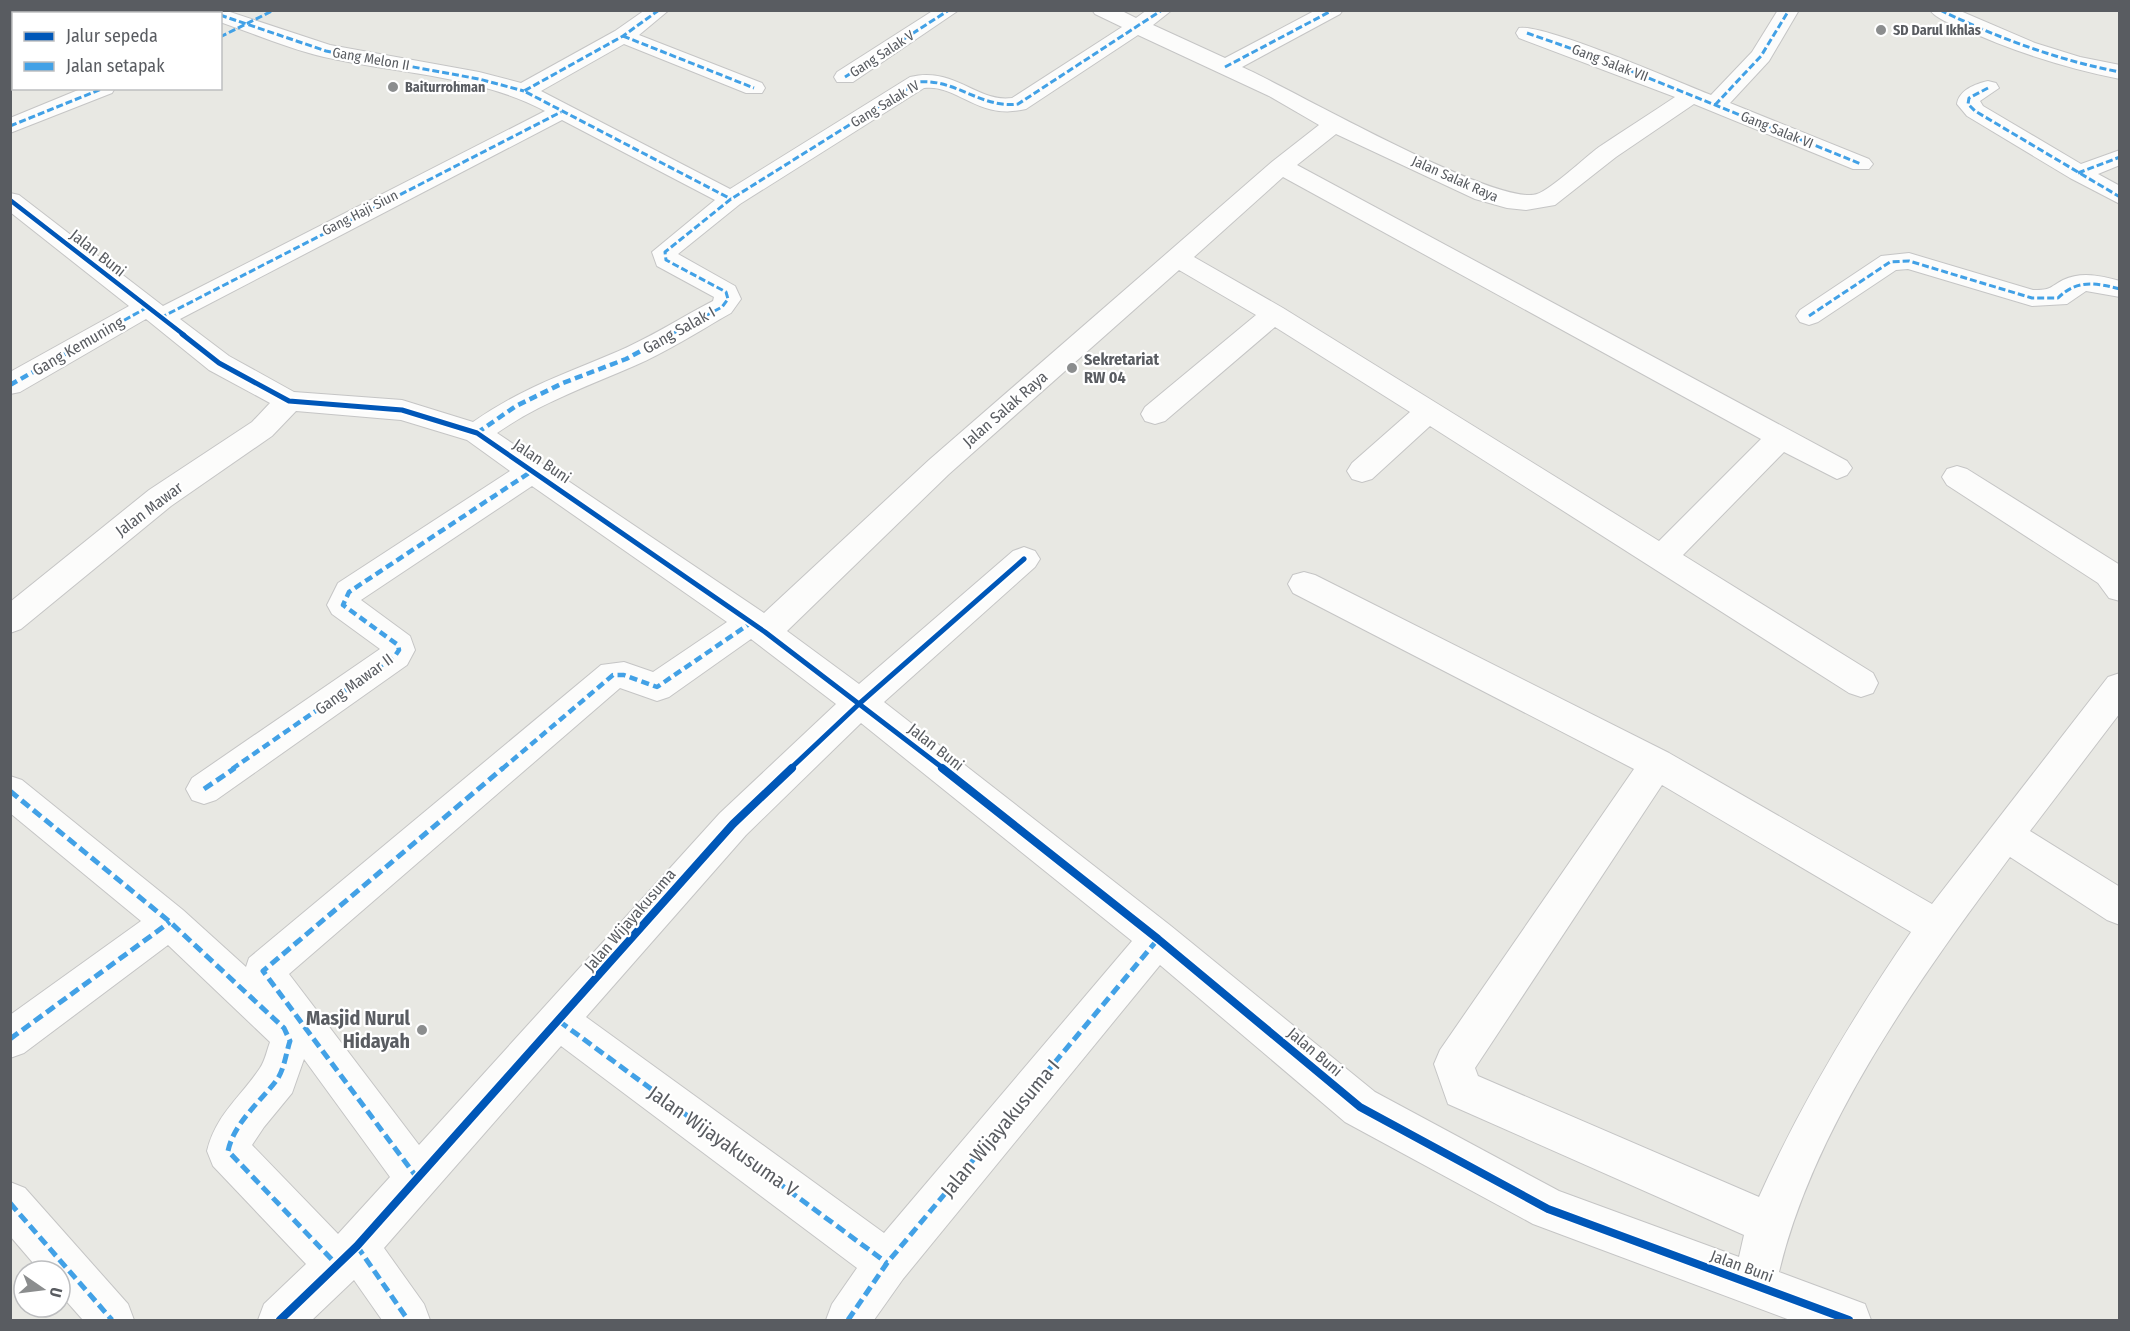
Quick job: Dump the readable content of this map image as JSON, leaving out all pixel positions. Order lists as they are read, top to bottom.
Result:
{
  "streets": {
    "street": [
      "Gang Salak V",
      "Gang Melon II",
      "Gang Salak VII",
      "Gang Salak IV",
      "Gang Salak VI",
      "Jalan Salak Raya",
      "Gang Haji Siun",
      "Jalan Buni",
      "Gang Salak I",
      "Gang Kemuning",
      "Jalan Mawar",
      "Gang Mawar II",
      "Jalan Wijayakusuma",
      "Jalan Wijayakusuma I",
      "Jalan Wijayakusuma V"
    ]
  },
  "crossings": [
    ["Gang Melon II", "Gang Salak IV"],
    ["Gang Melon II", "Gang Haji Siun"],
    ["Gang Melon II", "Gang Salak I"],
    ["Gang Salak VII", "Gang Salak VI"],
    ["Gang Salak VII", "Jalan Salak Raya"],
    ["Gang Salak IV", "Jalan Salak Raya"],
    ["Gang Salak IV", "Gang Salak I"],
    ["Gang Salak VI", "Jalan Salak Raya"],
    ["Jalan Salak Raya", "Jalan Buni"],
    ["Jalan Salak Raya", "Jalan Wijayakusuma"],
    ["Gang Haji Siun", "Jalan Buni"],
    ["Gang Haji Siun", "Gang Kemuning"],
    ["Jalan Buni", "Gang Salak I"],
    ["Jalan Buni", "Gang Kemuning"],
    ["Jalan Buni", "Jalan Mawar"],
    ["Jalan Buni", "Gang Mawar II"],
    ["Jalan Buni", "Jalan Wijayakusuma"],
    ["Jalan Buni", "Jalan Wijayakusuma I"],
    ["Jalan Wijayakusuma", "Jalan Wijayakusuma V"],
    ["Jalan Wijayakusuma I", "Jalan Wijayakusuma V"]
  ],
  "places": [
    "SD Darul Ikhlas",
    "Baiturrohman",
    "Sekretariat RW 04",
    "Masjid Nurul Hidayah"
  ],
  "legend": ["Jalur sepeda", "Jalan setapak"],
  "north": "right"
}
